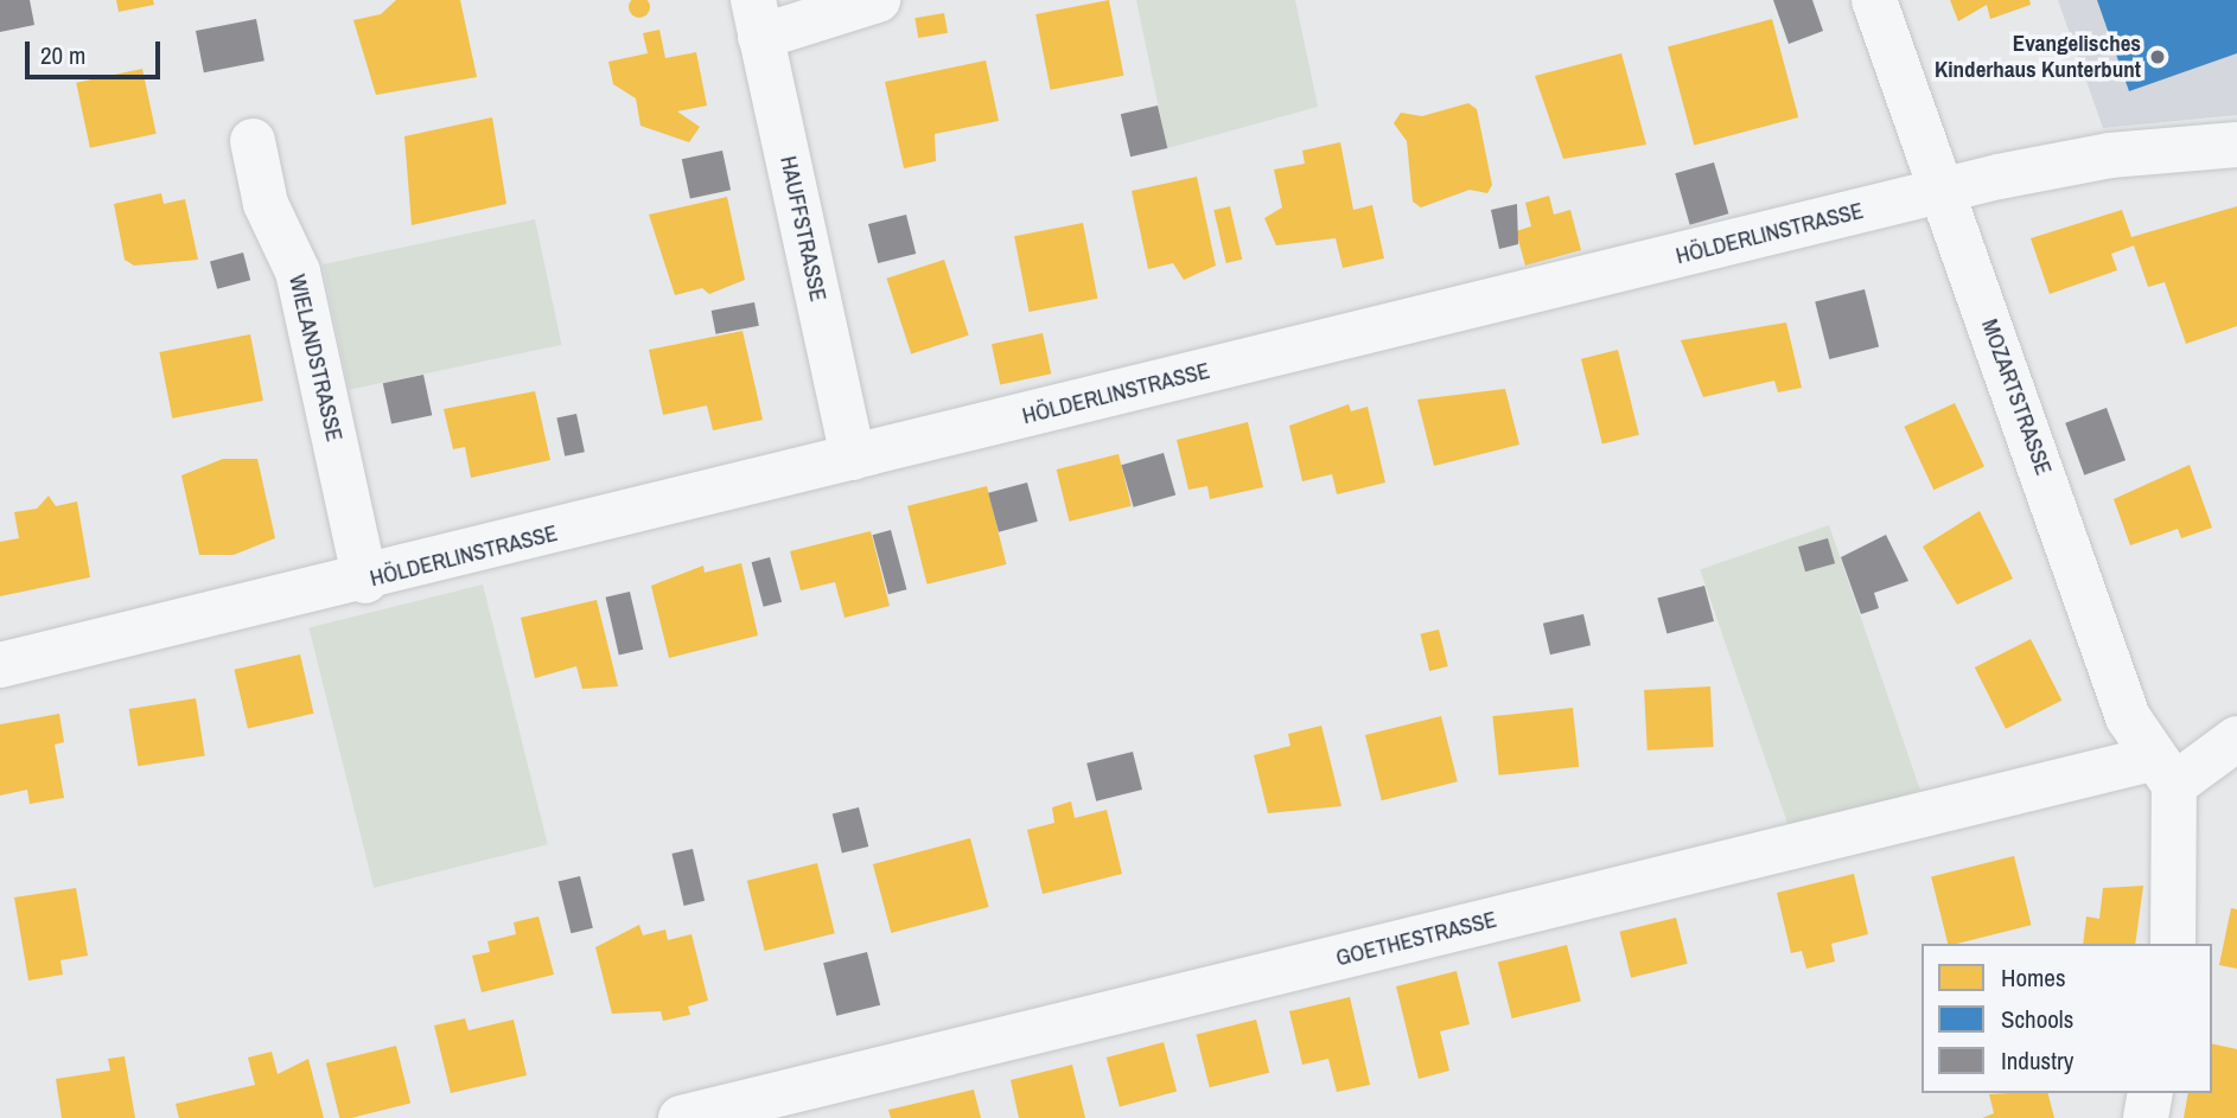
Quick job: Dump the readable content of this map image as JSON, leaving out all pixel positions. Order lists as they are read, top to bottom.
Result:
{
  "streets": {
    "street": [
      "HAUFFSTRASSE",
      "HÖLDERLINSTRASSE",
      "WIELANDSTRASSE",
      "MOZARTSTRASSE",
      "GOETHESTRASSE"
    ]
  },
  "crossings": [
    ["HAUFFSTRASSE", "HÖLDERLINSTRASSE"],
    ["HÖLDERLINSTRASSE", "WIELANDSTRASSE"],
    ["HÖLDERLINSTRASSE", "MOZARTSTRASSE"],
    ["MOZARTSTRASSE", "GOETHESTRASSE"]
  ],
  "places": ["Evangelisches Kinderhaus Kunterbunt"],
  "legend": ["Homes", "Schools", "Industry"],
  "scale_bar": "20 m"
}
